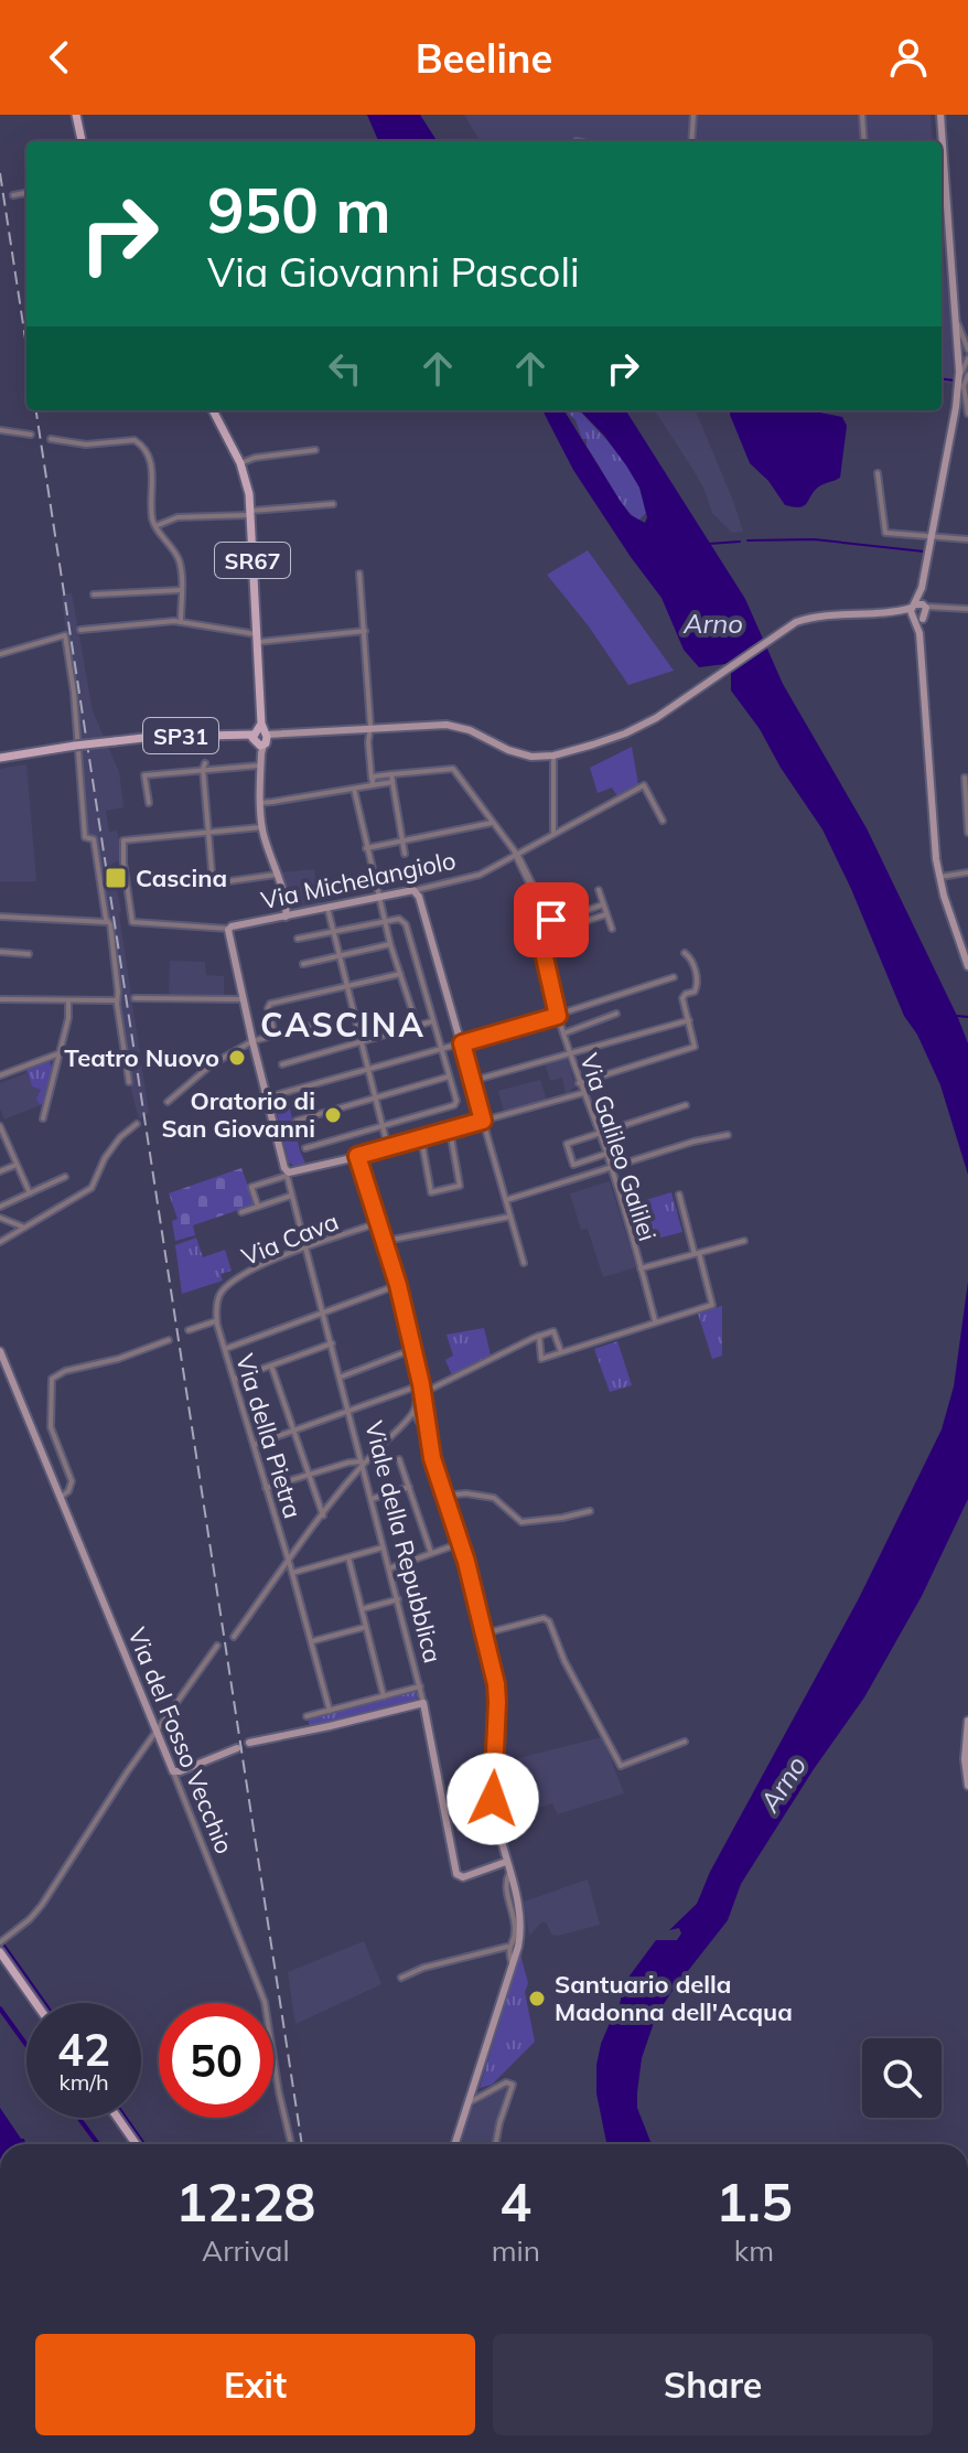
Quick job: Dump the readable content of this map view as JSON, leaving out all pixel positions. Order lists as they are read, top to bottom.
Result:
{
  "streets": {
    "main road": [
      "SR67",
      "SP31",
      "Via Michelangiolo",
      "Viale della Repubblica",
      "Via del Fosso Vecchio"
    ],
    "street": ["Via Galileo Galilei", "Via Cava", "Via della Pietra"]
  },
  "crossings": [
    ["SR67", "SP31"],
    ["SR67", "Via Michelangiolo"],
    ["Via Michelangiolo", "Via Galileo Galilei"],
    ["Via Cava", "Via della Pietra"],
    ["Via Cava", "Viale della Repubblica"]
  ],
  "districts": ["CASCINA"],
  "water": ["Arno"],
  "places": {
    "transit": ["Cascina"],
    "other": ["Teatro Nuovo", "Oratorio di San Giovanni", "Santuario della Madonna dell'Acqua"]
  },
  "page": {
    "header": "Beeline",
    "turn": ["950 m", "Via Giovanni Pascoli"],
    "speed": "42 km/h",
    "limit": "50",
    "eta": [
      "12:28",
      "Arrival",
      "4",
      "min",
      "1.5",
      "km"
    ],
    "buttons": ["Exit", "Share"]
  }
}
